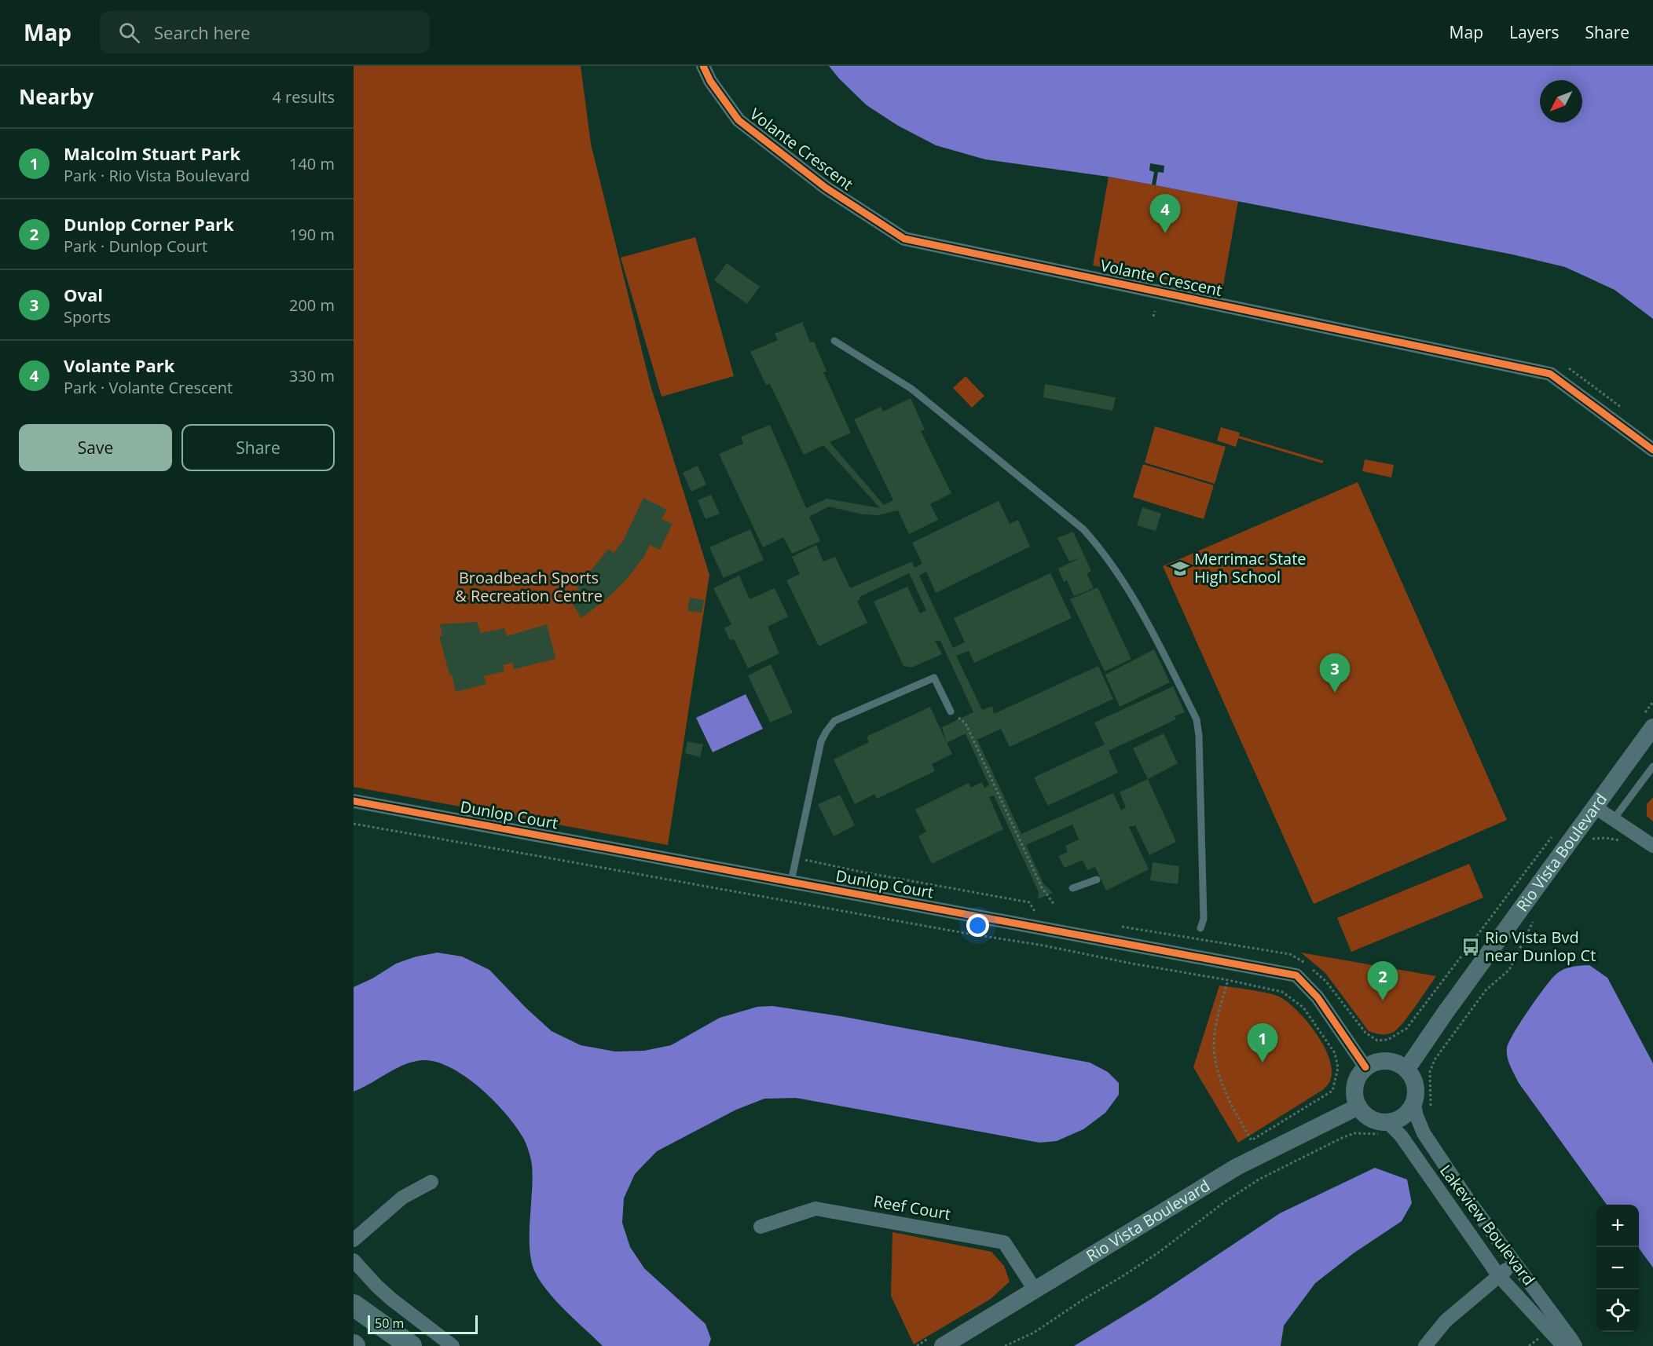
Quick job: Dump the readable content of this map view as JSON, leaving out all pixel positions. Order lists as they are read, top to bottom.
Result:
{
  "streets": {
    "street": [
      "Volante Crescent",
      "Dunlop Court",
      "Rio Vista Boulevard",
      "Reef Court",
      "Lakeview Boulevard"
    ]
  },
  "crossings": [
    ["Dunlop Court", "Rio Vista Boulevard"],
    ["Dunlop Court", "Lakeview Boulevard"],
    ["Rio Vista Boulevard", "Reef Court"],
    ["Rio Vista Boulevard", "Lakeview Boulevard"]
  ],
  "parks": ["Broadbeach Sports & Recreation Centre"],
  "places": {
    "school or university": ["Merrimac State High School"],
    "bus stop": ["Rio Vista Bvd near Dunlop Ct"]
  },
  "scale_bar": "50 m",
  "north": "bottom left",
  "page": {
    "header": "Map",
    "search": "Search here",
    "nav": ["Map", "Layers", "Share"],
    "heading": ["Nearby", "4 results"],
    "list": [
      {
        "mark": "1",
        "name": "Malcolm Stuart Park",
        "note": "Park · Rio Vista Boulevard",
        "value": "140 m"
      },
      {
        "mark": "2",
        "name": "Dunlop Corner Park",
        "note": "Park · Dunlop Court",
        "value": "190 m"
      },
      {
        "mark": "3",
        "name": "Oval",
        "note": "Sports",
        "value": "200 m"
      },
      {
        "mark": "4",
        "name": "Volante Park",
        "note": "Park · Volante Crescent",
        "value": "330 m"
      }
    ],
    "pins": [
      "4",
      "3",
      "2",
      "1"
    ],
    "buttons": ["Save", "Share"],
    "map_buttons": ["+", "−"],
    "scale": "50 m"
  }
}
